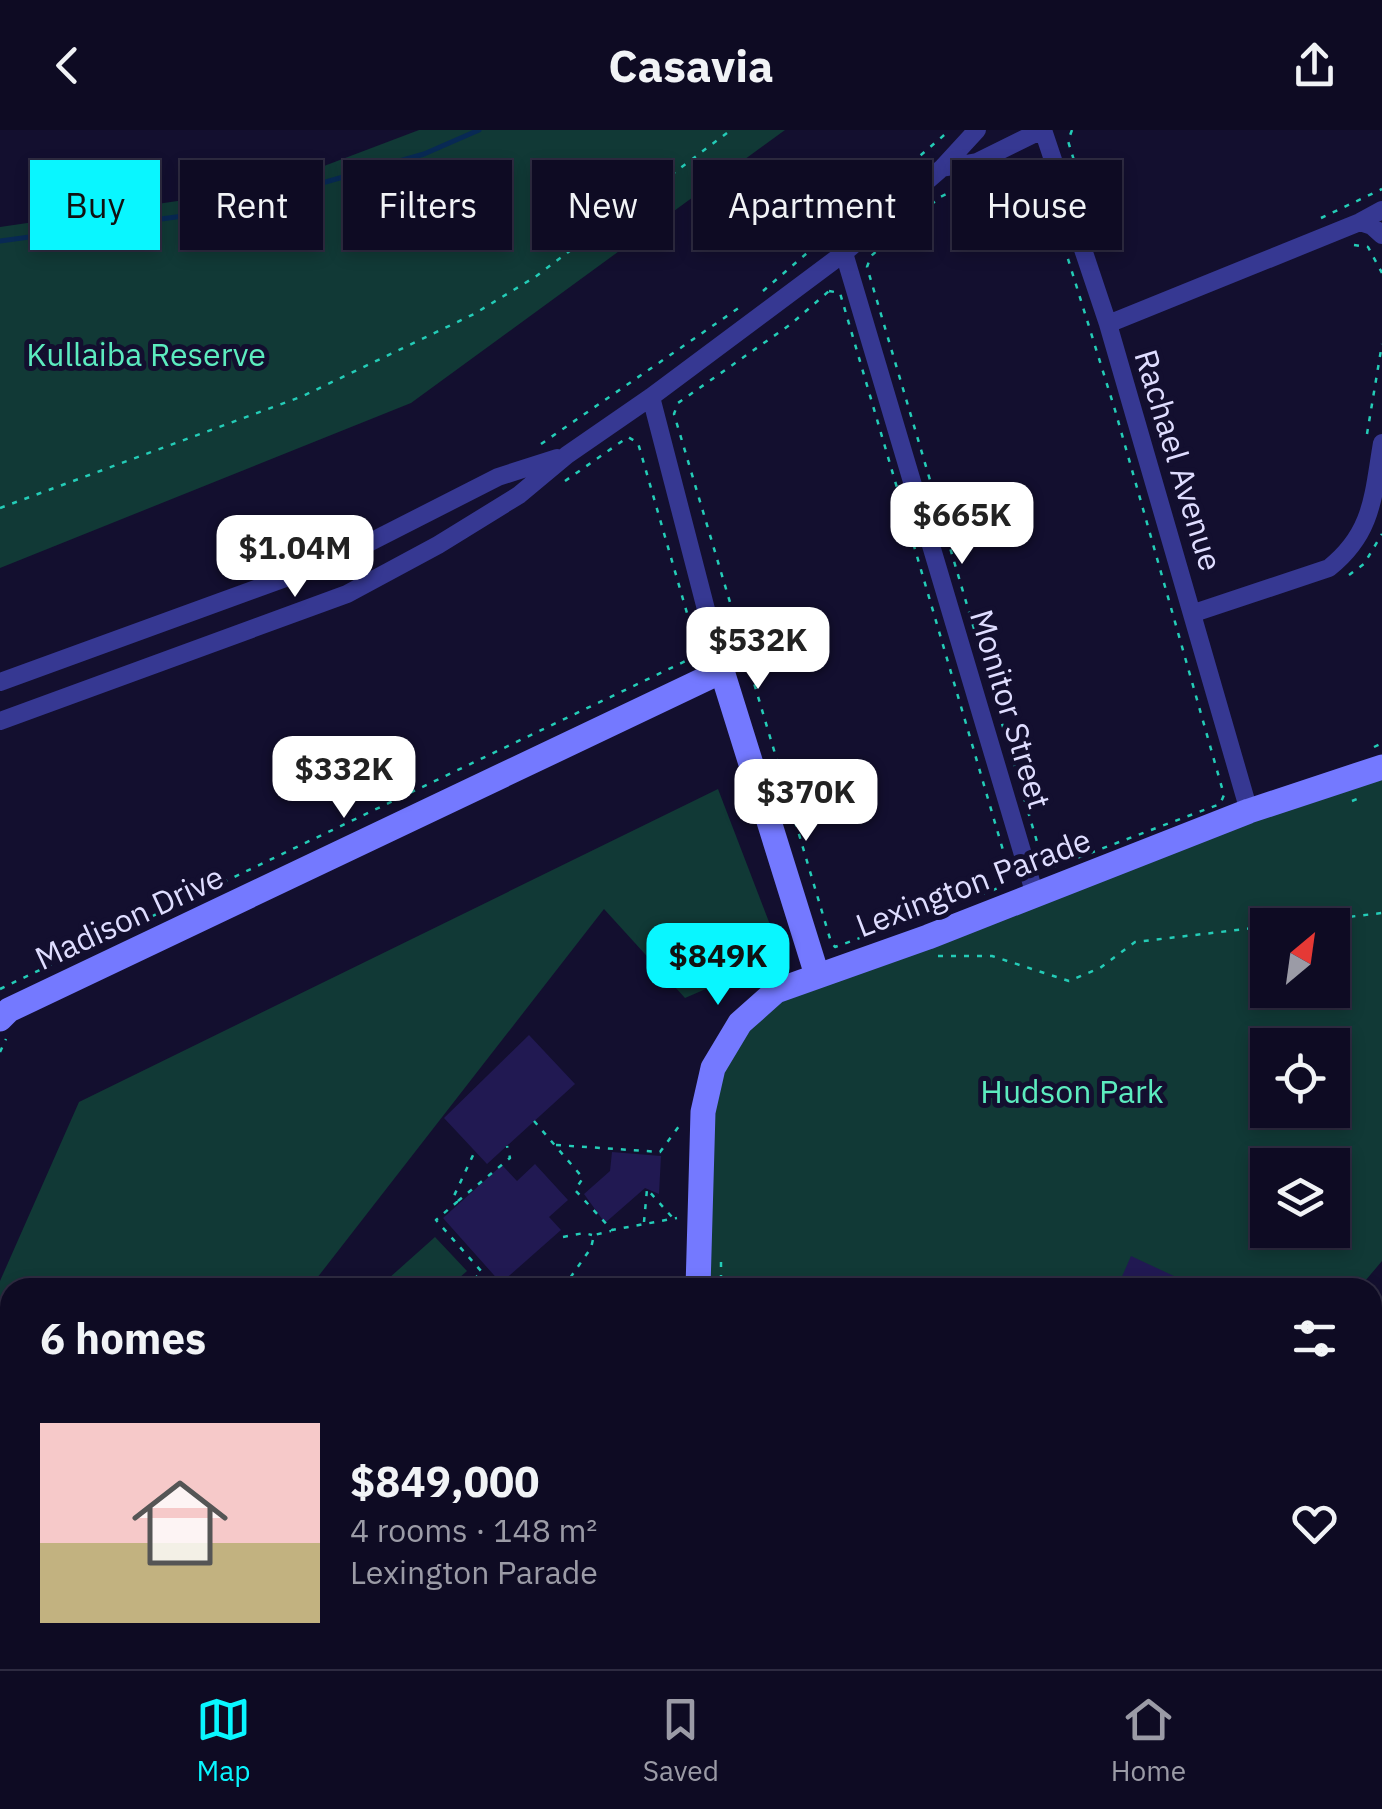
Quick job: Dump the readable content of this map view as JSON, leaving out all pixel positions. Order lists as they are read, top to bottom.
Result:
{
  "streets": {
    "main road": ["Lexington Parade", "Madison Drive"],
    "street": ["Rachael Avenue", "Monitor Street"]
  },
  "crossings": [
    ["Rachael Avenue", "Lexington Parade"],
    ["Monitor Street", "Lexington Parade"]
  ],
  "parks": ["Kullaiba Reserve", "Hudson Park"],
  "north": "top right",
  "page": {
    "header": "Casavia",
    "chip": [
      "Buy",
      "Rent",
      "Filters",
      "New",
      "Apartment",
      "House"
    ],
    "price": [
      "$665K",
      "$1.04M",
      "$532K",
      "$332K",
      "$370K",
      "$849K"
    ],
    "heading": "6 homes",
    "list": [
      {
        "name": "$849,000",
        "note": "4 rooms · 148 m² · Lexington Parade"
      }
    ],
    "tabs": ["Map", "Saved", "Home"]
  }
}
